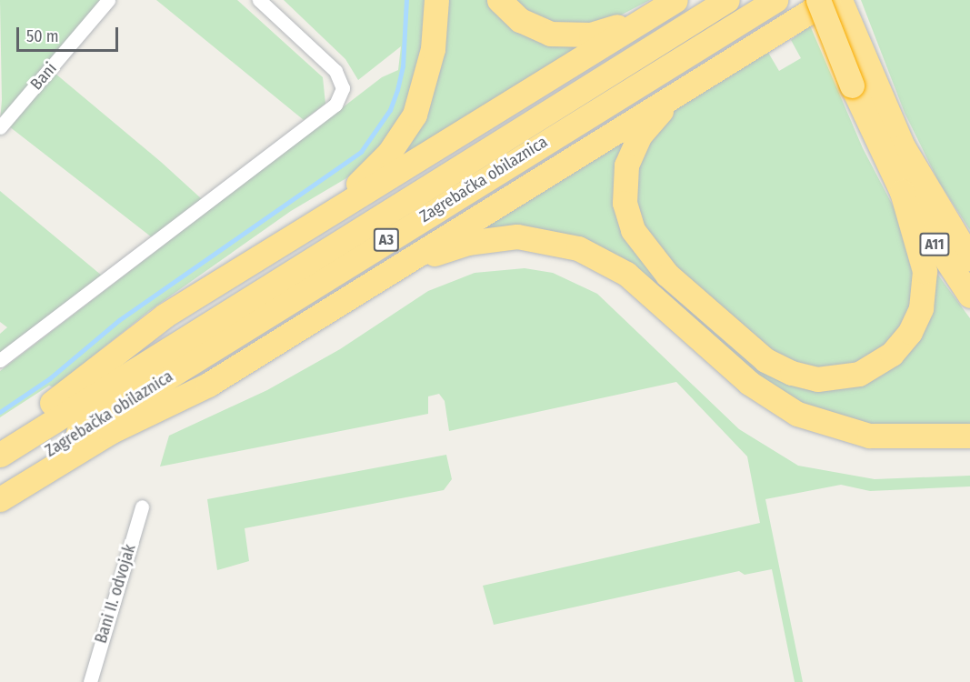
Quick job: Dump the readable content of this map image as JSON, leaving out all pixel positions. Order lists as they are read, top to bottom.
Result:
{
  "streets": {
    "highway": ["Zagrebačka obilaznica", "A3", "A11"],
    "street": ["Bani", "Bani II. odvojak"]
  },
  "scale_bar": "50 m"
}
